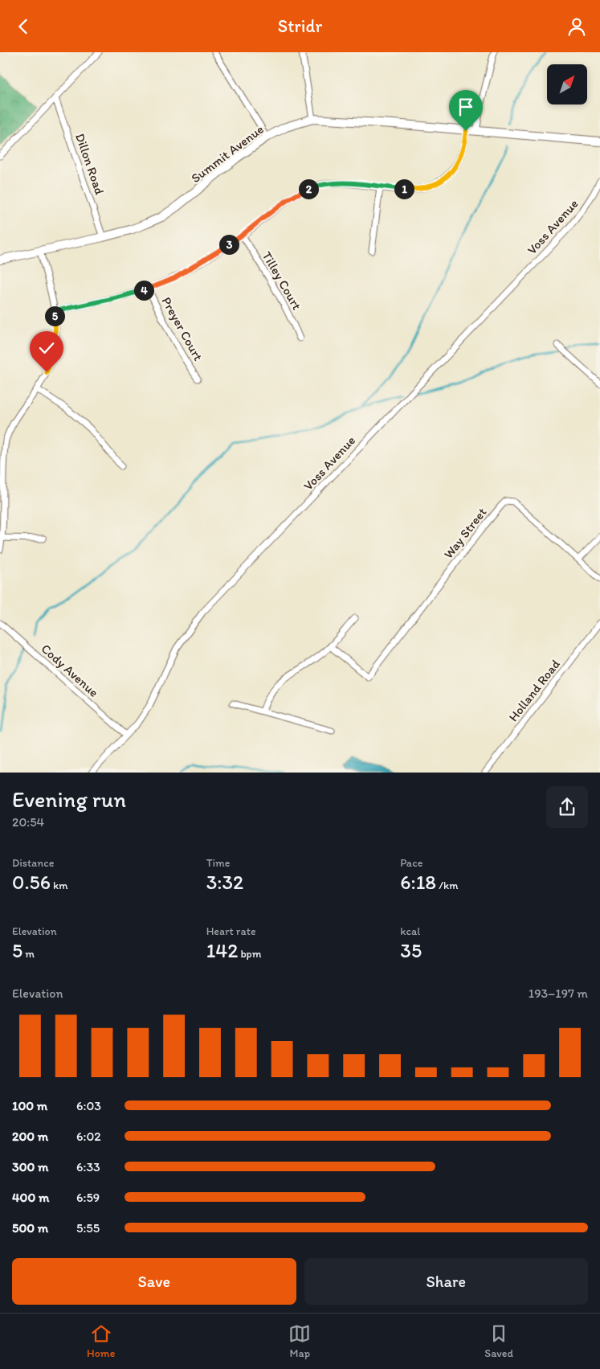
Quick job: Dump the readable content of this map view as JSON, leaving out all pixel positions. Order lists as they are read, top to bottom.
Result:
{
  "streets": {
    "main road": ["Summit Avenue"],
    "street": [
      "Dillon Road",
      "Voss Avenue",
      "Tilley Court",
      "Preyer Court",
      "Way Street",
      "Cody Avenue",
      "Holland Road"
    ]
  },
  "crossings": [
    ["Summit Avenue", "Dillon Road"],
    ["Voss Avenue", "Cody Avenue"]
  ],
  "north": "top right",
  "page": {
    "header": "Stridr",
    "pins": [
      "1",
      "2",
      "3",
      "4",
      "5"
    ],
    "heading": ["Evening run", "20:54"],
    "stats": [
      ["Distance", "0.56 km"],
      ["Time", "3:32"],
      ["Pace", "6:18 /km"],
      ["Elevation", "5 m"],
      ["Heart rate", "142 bpm"],
      ["kcal", "35"]
    ],
    "chart": ["Elevation", "193–197 m"],
    "list": [
      {
        "name": "100 m",
        "note": "6:03"
      },
      {
        "name": "200 m",
        "note": "6:02"
      },
      {
        "name": "300 m",
        "note": "6:33"
      },
      {
        "name": "400 m",
        "note": "6:59"
      },
      {
        "name": "500 m",
        "note": "5:55"
      }
    ],
    "buttons": ["Save", "Share"],
    "tabs": ["Home", "Map", "Saved"]
  }
}
